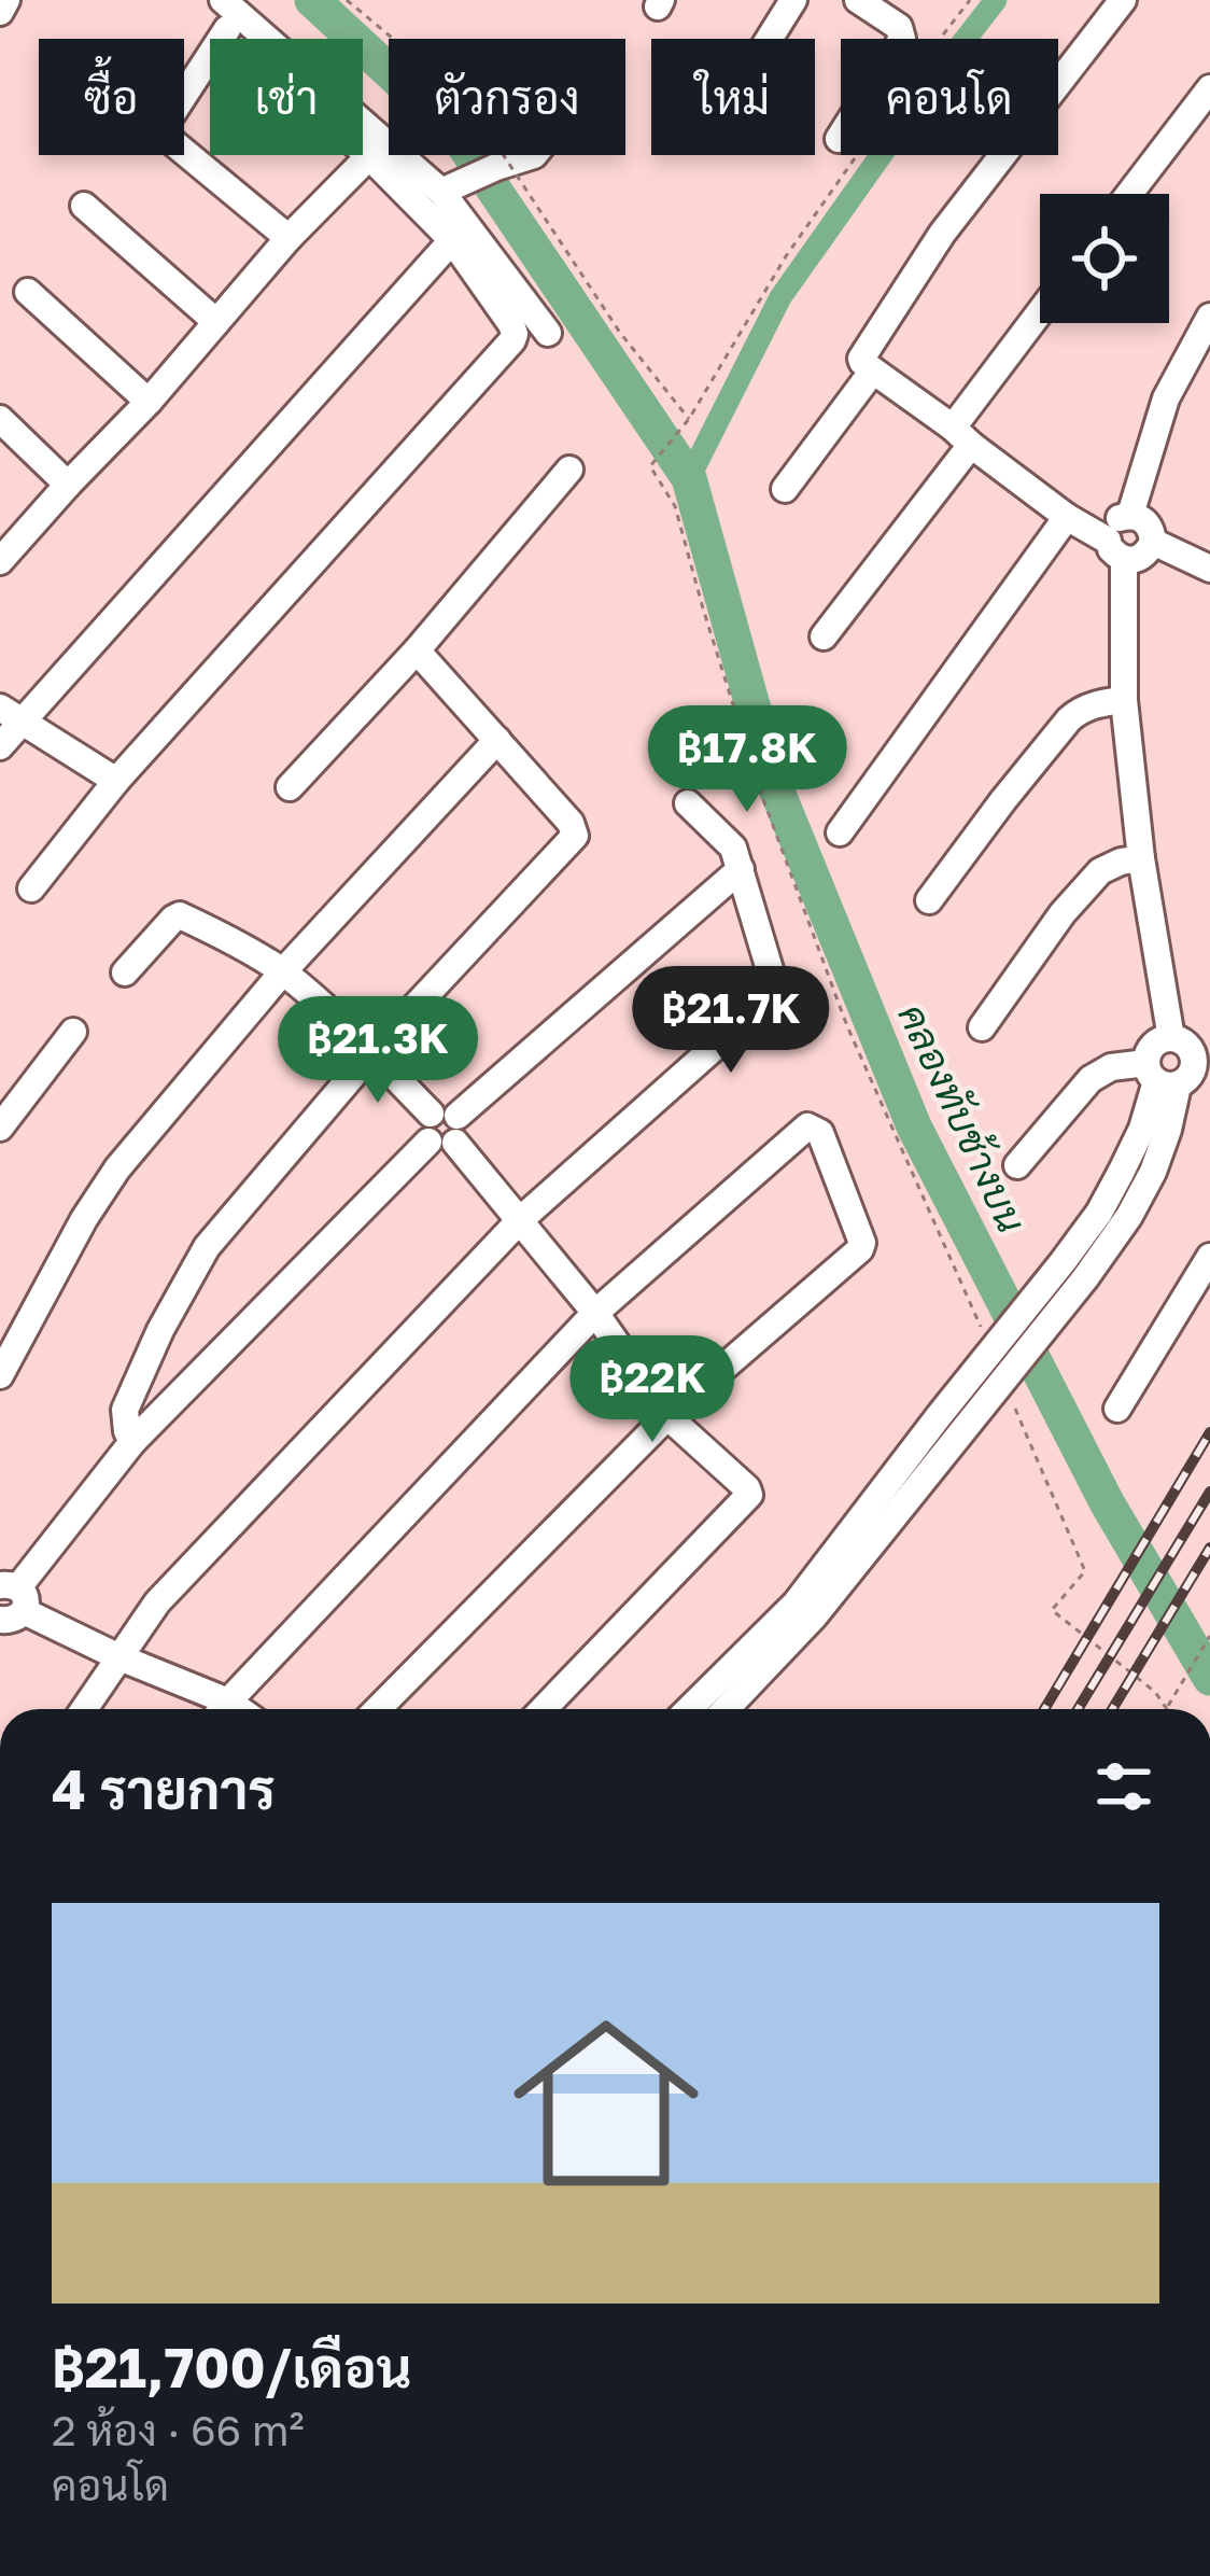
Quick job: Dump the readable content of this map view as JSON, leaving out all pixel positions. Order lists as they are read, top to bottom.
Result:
{
  "water": ["คลองทับช้างบน"],
  "page": {
    "chip": [
      "ซื้อ",
      "เช่า",
      "ตัวกรอง",
      "ใหม่",
      "คอนโด"
    ],
    "price": [
      "฿17.8K",
      "฿21.7K",
      "฿21.3K",
      "฿22K"
    ],
    "heading": "4 รายการ",
    "list": [
      {
        "name": "฿21,700/เดือน",
        "note": "2 ห้อง · 66 m² · คอนโด"
      }
    ]
  }
}
